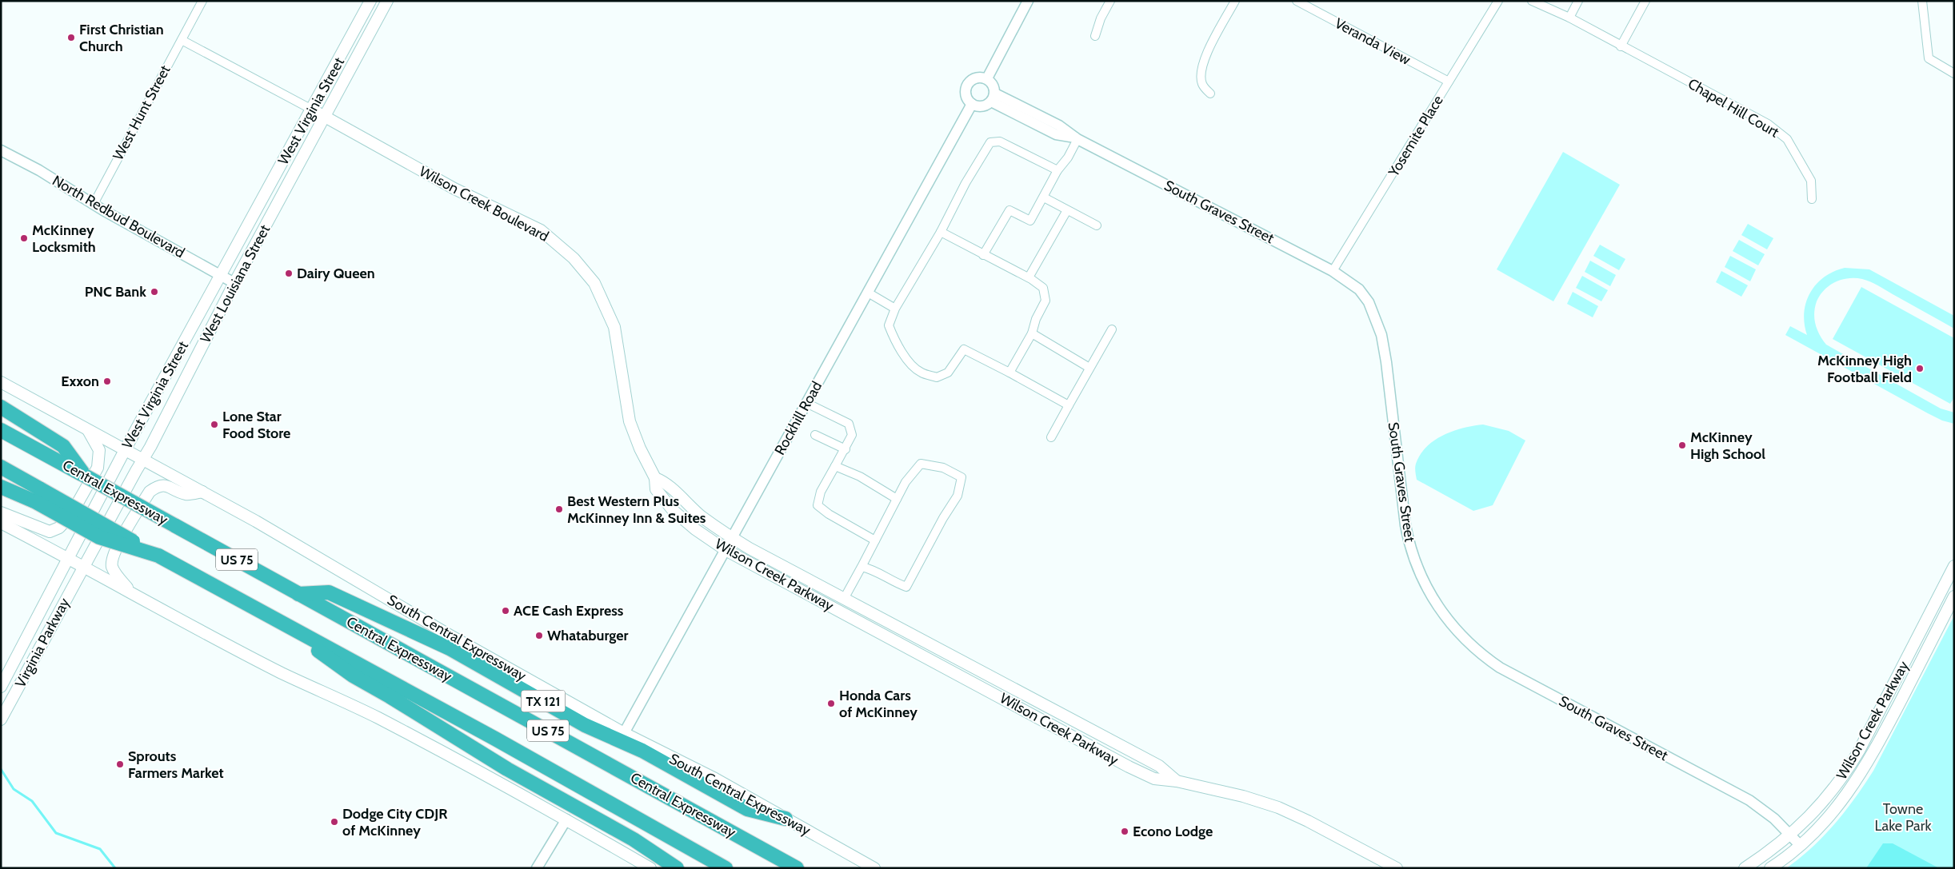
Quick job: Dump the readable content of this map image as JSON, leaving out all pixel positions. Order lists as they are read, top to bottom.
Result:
{
  "streets": {
    "highway": ["Central Expressway", "US 75", "TX 121"],
    "main road": [
      "West Virginia Street",
      "Wilson Creek Boulevard",
      "West Louisiana Street",
      "Wilson Creek Parkway",
      "South Central Expressway",
      "Virginia Parkway"
    ],
    "street": [
      "Veranda View",
      "Chapel Hill Court",
      "West Hunt Street",
      "Yosemite Place",
      "South Graves Street",
      "North Redbud Boulevard",
      "Rockhill Road"
    ]
  },
  "crossings": [
    ["Veranda View", "Yosemite Place"],
    ["West Virginia Street", "Wilson Creek Boulevard"],
    ["West Virginia Street", "North Redbud Boulevard"],
    ["West Virginia Street", "South Central Expressway"],
    ["West Virginia Street", "Virginia Parkway"],
    ["West Hunt Street", "Wilson Creek Boulevard"],
    ["West Hunt Street", "North Redbud Boulevard"],
    ["Yosemite Place", "South Graves Street"],
    ["Wilson Creek Boulevard", "West Louisiana Street"],
    ["Wilson Creek Boulevard", "Wilson Creek Parkway"],
    ["South Graves Street", "Rockhill Road"],
    ["South Graves Street", "Wilson Creek Parkway"],
    ["North Redbud Boulevard", "West Louisiana Street"],
    ["West Louisiana Street", "South Central Expressway"],
    ["West Louisiana Street", "Virginia Parkway"],
    ["Rockhill Road", "Wilson Creek Parkway"],
    ["Rockhill Road", "South Central Expressway"],
    ["Central Expressway", "TX 121"],
    ["South Central Expressway", "TX 121"]
  ],
  "parks": ["Towne Lake Park"],
  "places": [
    "First Christian Church",
    "McKinney Locksmith",
    "Dairy Queen",
    "PNC Bank",
    "McKinney High Football Field",
    "Exxon",
    "Lone Star Food Store",
    "McKinney High School",
    "Best Western Plus McKinney Inn & Suites",
    "ACE Cash Express",
    "Whataburger",
    "Honda Cars of McKinney",
    "Sprouts Farmers Market",
    "Dodge City CDJR of McKinney",
    "Econo Lodge"
  ]
}
